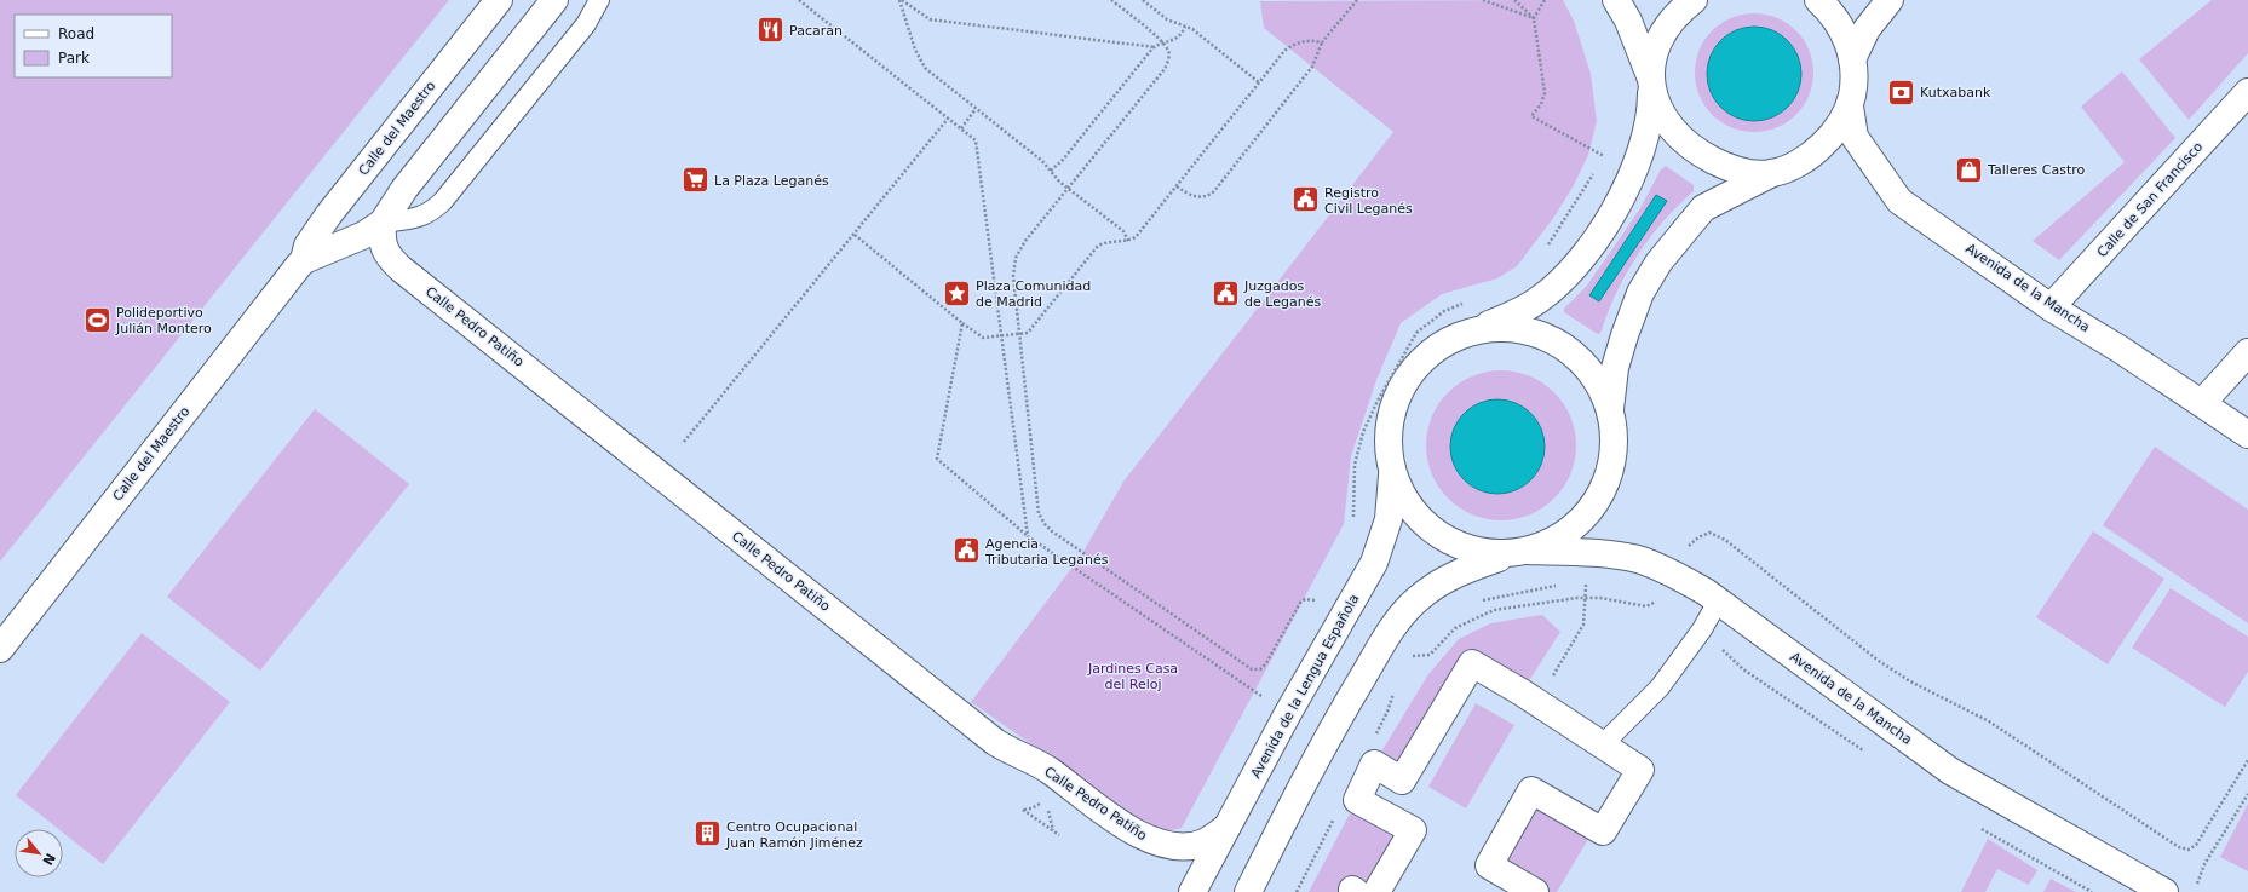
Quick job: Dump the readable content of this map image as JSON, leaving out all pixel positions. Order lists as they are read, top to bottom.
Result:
{
  "streets": {
    "main road": [
      "Calle del Maestro",
      "Calle de San Francisco",
      "Avenida de la Mancha",
      "Calle Pedro Patiño",
      "Avenida de la Lengua Española"
    ]
  },
  "crossings": [
    ["Calle del Maestro", "Calle Pedro Patiño"],
    ["Calle de San Francisco", "Avenida de la Mancha"],
    ["Avenida de la Mancha", "Avenida de la Lengua Española"],
    ["Calle Pedro Patiño", "Avenida de la Lengua Española"]
  ],
  "parks": ["Jardines Casa del Reloj"],
  "places": {
    "restaurant": ["Pacaran"],
    "bank": ["Kutxabank"],
    "shop": ["Talleres Castro"],
    "supermarket": ["La Plaza Leganés"],
    "public building": ["Registro Civil Leganés", "Juzgados de Leganés", "Agencia Tributaria Leganés"],
    "place": ["Plaza Comunidad de Madrid"],
    "sports": ["Polideportivo Julián Montero"],
    "building": ["Centro Ocupacional Juan Ramón Jiménez"]
  },
  "legend": ["Road", "Park"],
  "north": "bottom right"
}
